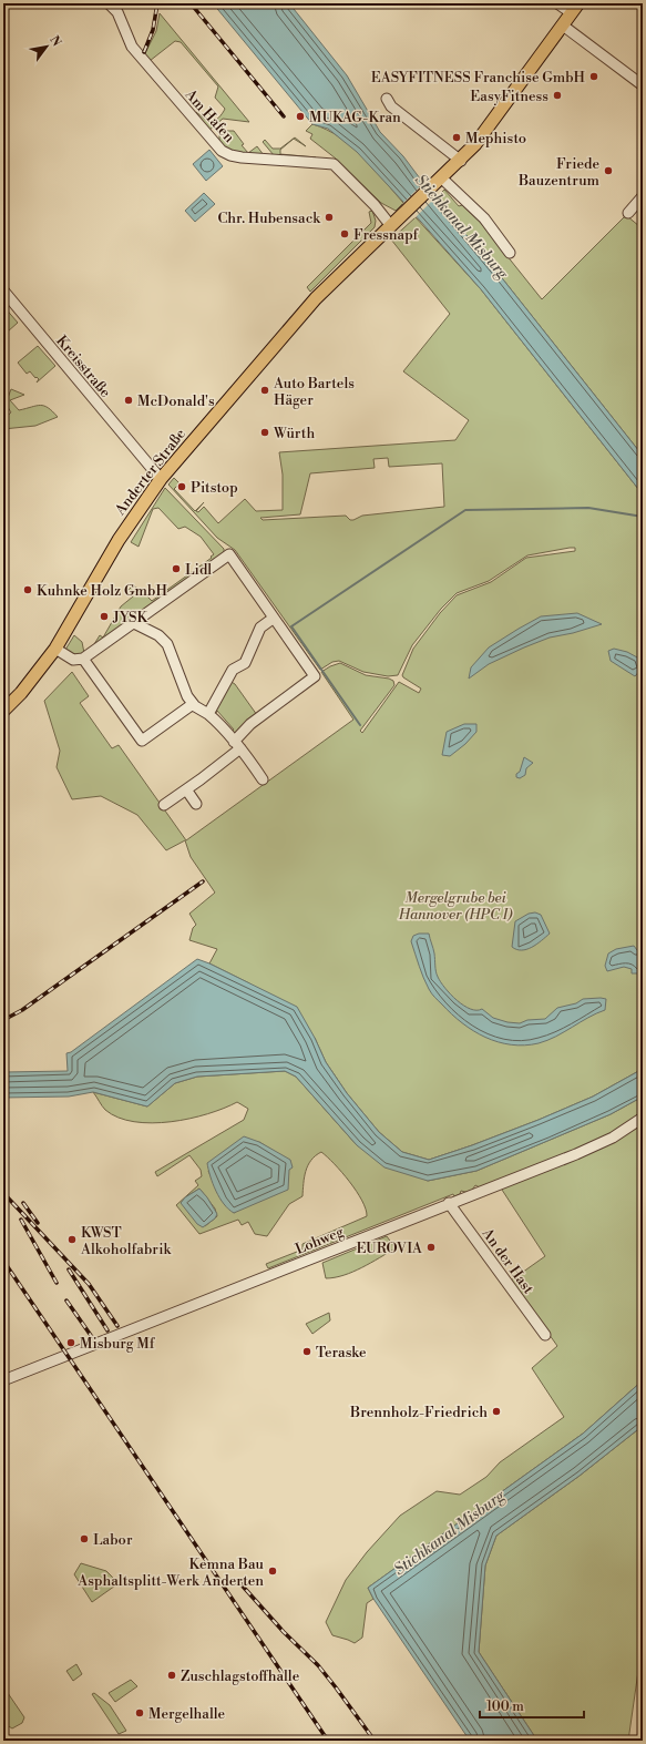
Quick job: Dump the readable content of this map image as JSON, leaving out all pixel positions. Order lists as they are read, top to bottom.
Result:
{
  "streets": {
    "main road": ["Anderter Straße"],
    "street": [
      "Am Hafen",
      "Kreisstraße",
      "Lohweg",
      "An der Hast"
    ]
  },
  "crossings": [
    ["Am Hafen", "Anderter Straße"],
    ["Kreisstraße", "Anderter Straße"],
    ["Lohweg", "An der Hast"]
  ],
  "water": ["Stichkanal Misburg"],
  "parks": ["Mergelgrube bei Hannover (HPC I)"],
  "places": [
    "EASYFITNESS Franchise GmbH",
    "EasyFitness",
    "MUKAG-Kran",
    "Mephisto",
    "Friede Bauzentrum",
    "Chr. Hubensack",
    "Fressnapf",
    "Auto Bartels Häger",
    "McDonald's",
    "Würth",
    "Pitstop",
    "Lidl",
    "Kuhnke Holz GmbH",
    "JYSK",
    "KWST Alkoholfabrik",
    "EUROVIA",
    "Misburg Mf",
    "Teraske",
    "Brennholz-Friedrich",
    "Labor",
    "Kemna Bau Asphaltsplitt-Werk Anderten",
    "Zuschlagstoffhalle",
    "Mergelhalle"
  ],
  "scale_bar": "100 m",
  "north": "top right"
}
